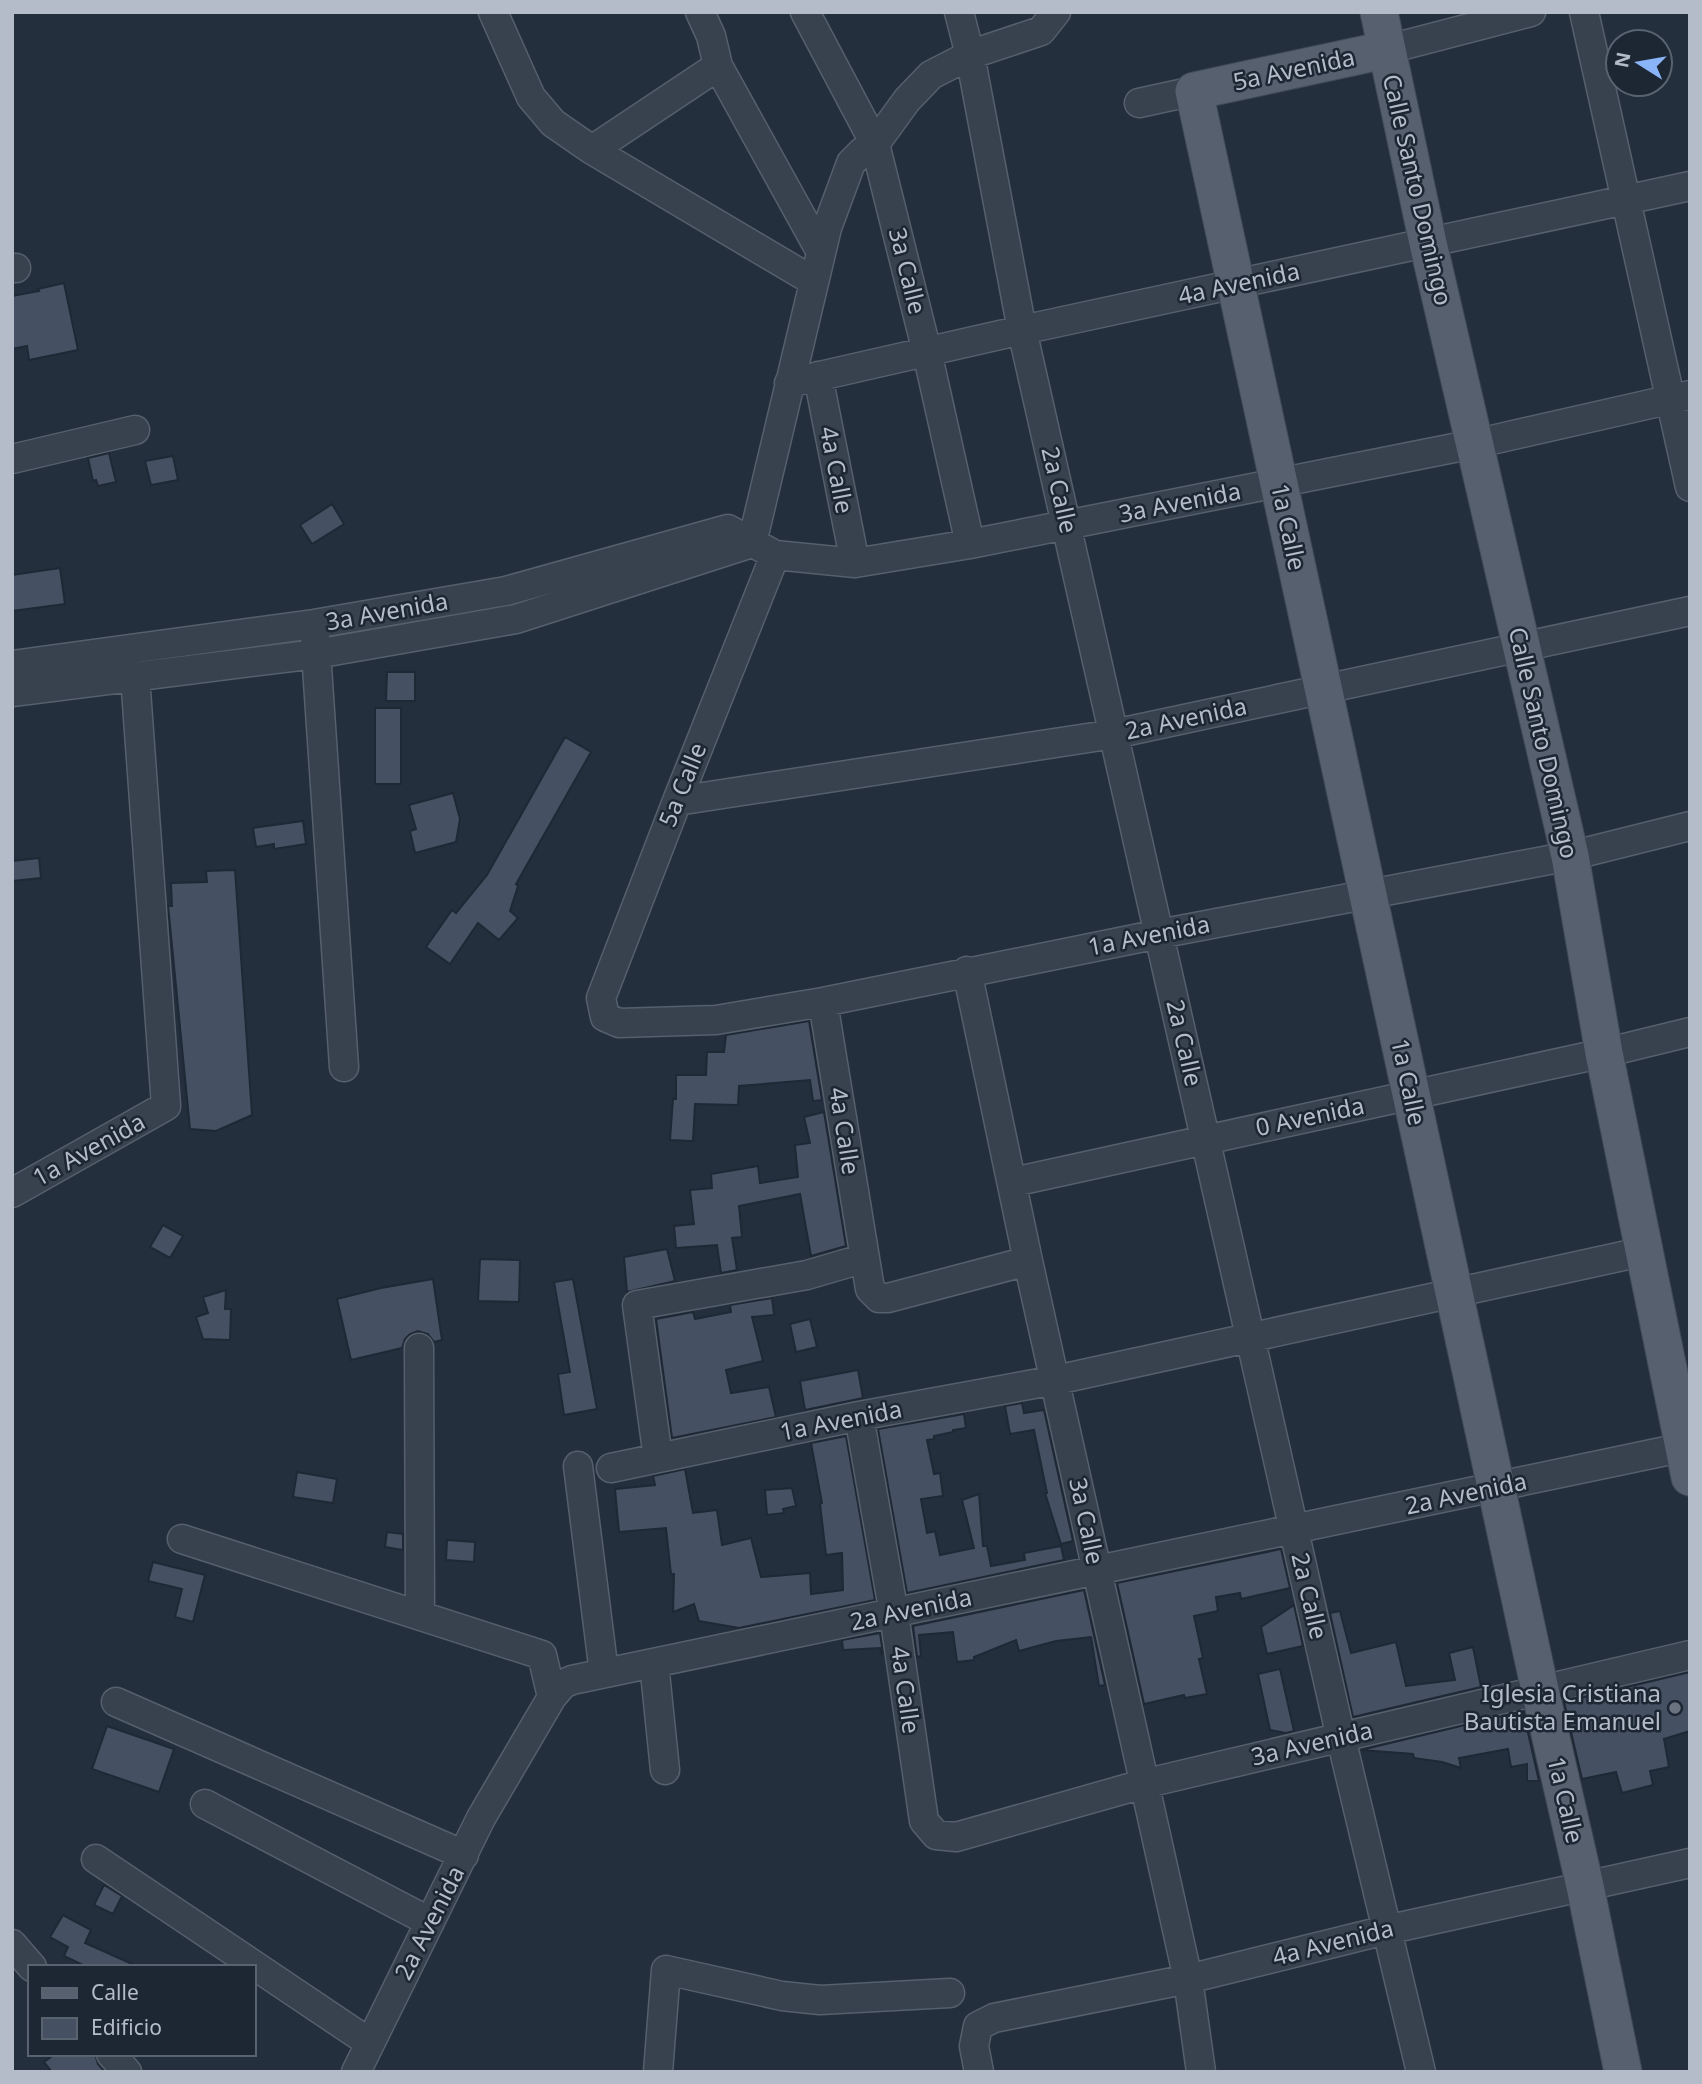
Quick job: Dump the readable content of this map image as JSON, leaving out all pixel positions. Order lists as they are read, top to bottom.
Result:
{
  "streets": {
    "main road": ["5a Avenida", "Calle Santo Domingo", "1a Calle"],
    "street": [
      "3a Calle",
      "4a Avenida",
      "4a Calle",
      "2a Calle",
      "3a Avenida",
      "2a Avenida",
      "5a Calle",
      "1a Avenida",
      "0 Avenida"
    ]
  },
  "crossings": [
    ["5a Avenida", "Calle Santo Domingo"],
    ["5a Avenida", "1a Calle"],
    ["Calle Santo Domingo", "4a Avenida"],
    ["Calle Santo Domingo", "3a Avenida"],
    ["Calle Santo Domingo", "2a Avenida"],
    ["Calle Santo Domingo", "1a Avenida"],
    ["Calle Santo Domingo", "0 Avenida"],
    ["3a Calle", "4a Avenida"],
    ["3a Calle", "4a Calle"],
    ["3a Calle", "3a Avenida"],
    ["3a Calle", "2a Avenida"],
    ["3a Calle", "5a Calle"],
    ["3a Calle", "1a Avenida"],
    ["3a Calle", "0 Avenida"],
    ["4a Avenida", "4a Calle"],
    ["4a Avenida", "2a Calle"],
    ["4a Avenida", "1a Calle"],
    ["4a Avenida", "5a Calle"],
    ["4a Calle", "3a Avenida"],
    ["4a Calle", "2a Avenida"],
    ["4a Calle", "1a Avenida"],
    ["2a Calle", "3a Avenida"],
    ["2a Calle", "2a Avenida"],
    ["2a Calle", "5a Calle"],
    ["2a Calle", "1a Avenida"],
    ["2a Calle", "0 Avenida"],
    ["3a Avenida", "1a Calle"],
    ["3a Avenida", "5a Calle"],
    ["3a Avenida", "1a Avenida"],
    ["1a Calle", "2a Avenida"],
    ["1a Calle", "1a Avenida"],
    ["1a Calle", "0 Avenida"],
    ["2a Avenida", "5a Calle"],
    ["5a Calle", "1a Avenida"]
  ],
  "places": ["Iglesia Cristiana Bautista Emanuel"],
  "legend": ["Calle", "Edificio"],
  "north": "left"
}
